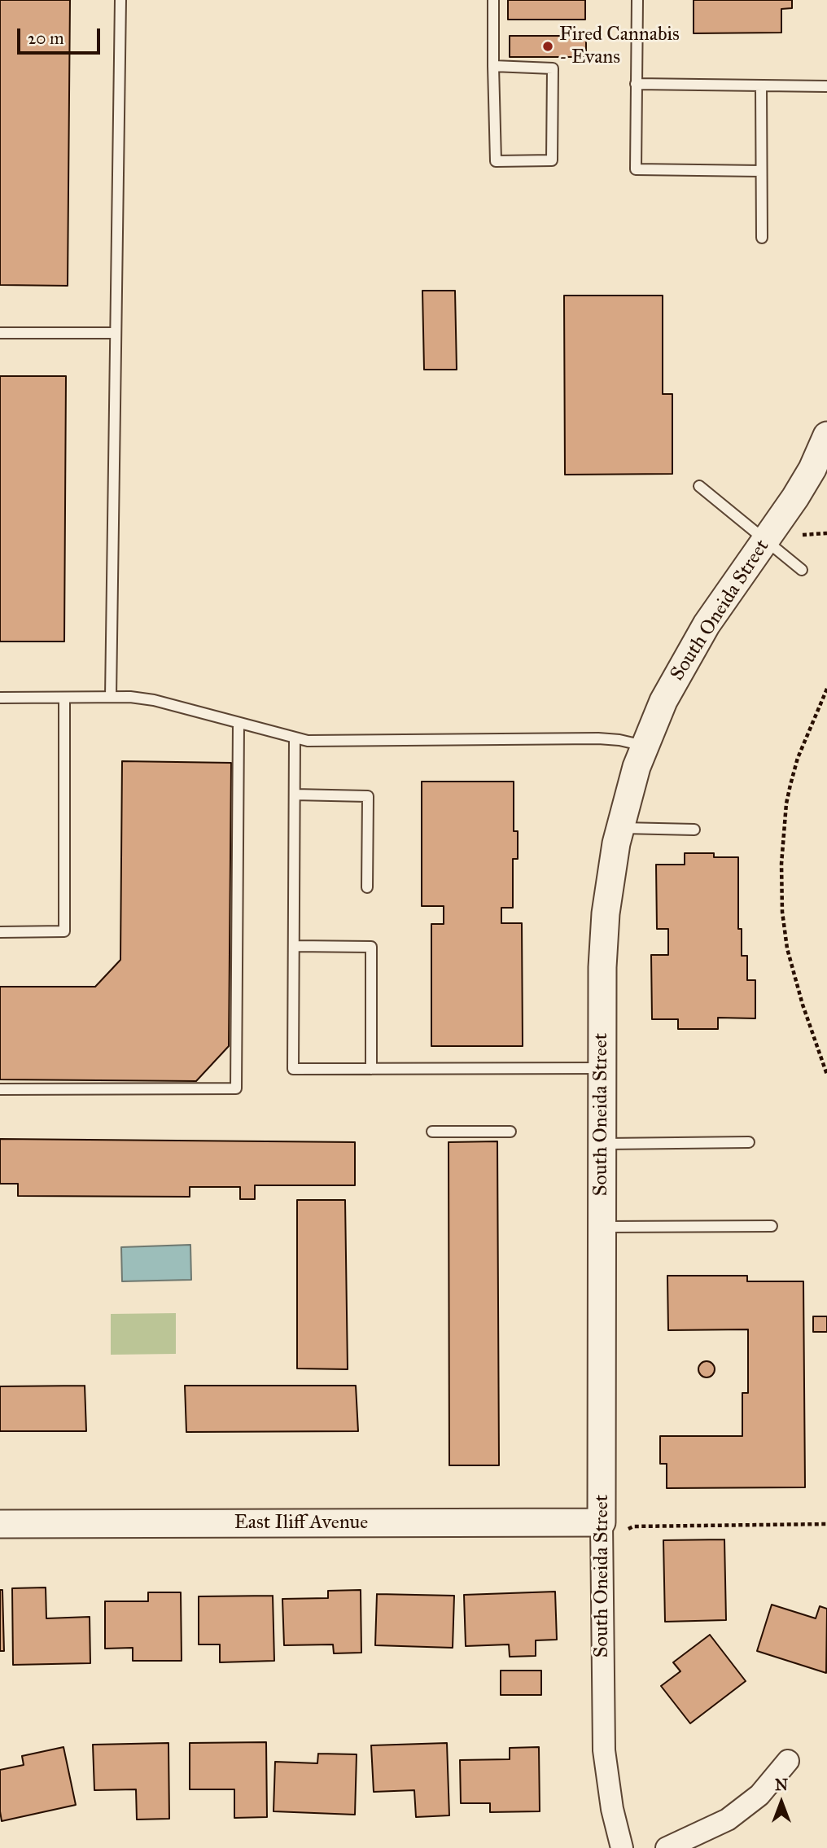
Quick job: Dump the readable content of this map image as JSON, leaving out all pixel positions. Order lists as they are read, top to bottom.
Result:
{
  "streets": {
    "street": ["South Oneida Street", "East Iliff Avenue"]
  },
  "crossings": [
    ["South Oneida Street", "East Iliff Avenue"]
  ],
  "places": ["Fired Cannabis - Evans"],
  "scale_bar": "20 m",
  "north": "top"
}
